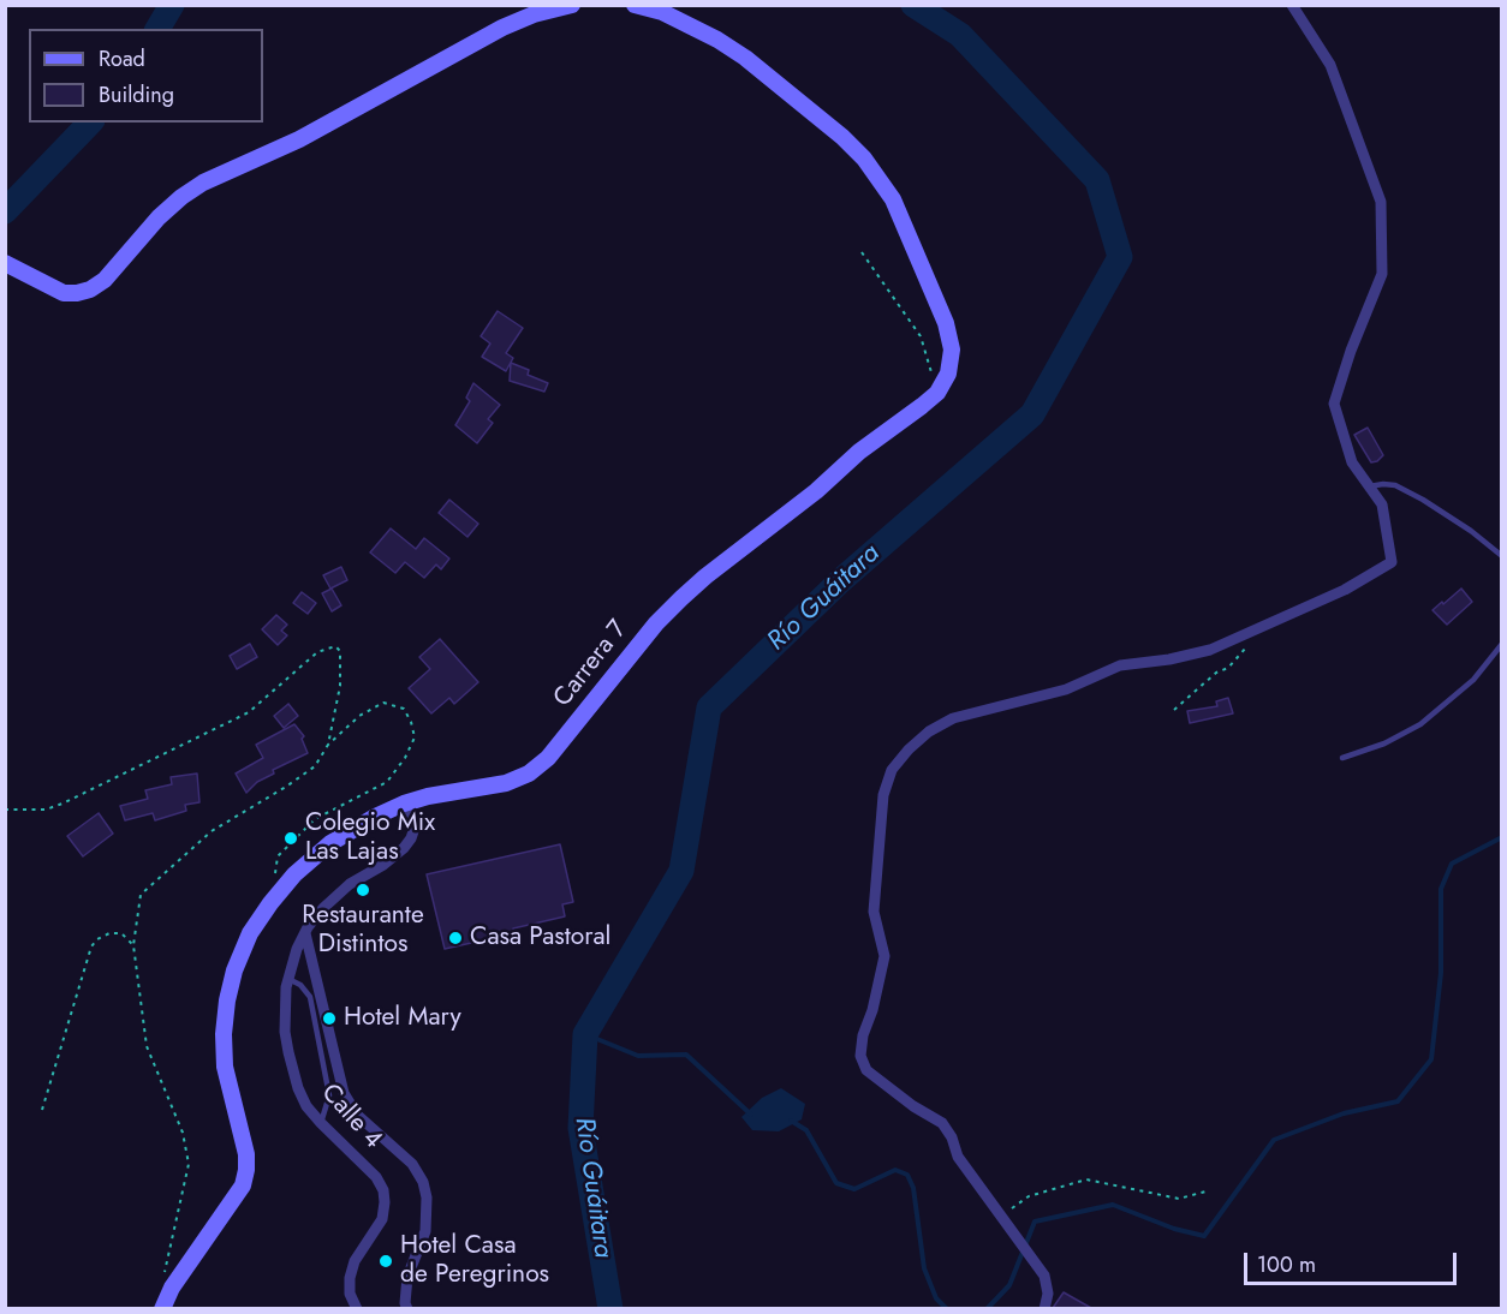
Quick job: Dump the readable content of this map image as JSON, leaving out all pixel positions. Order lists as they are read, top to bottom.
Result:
{
  "streets": {
    "street": ["Carrera 7", "Calle 4"]
  },
  "water": ["Río Guáitara"],
  "places": [
    "Colegio Mix Las Lajas",
    "Restaurante Distintos",
    "Casa Pastoral",
    "Hotel Mary",
    "Hotel Casa de Peregrinos"
  ],
  "legend": ["Road", "Building"],
  "scale_bar": "100 m"
}
